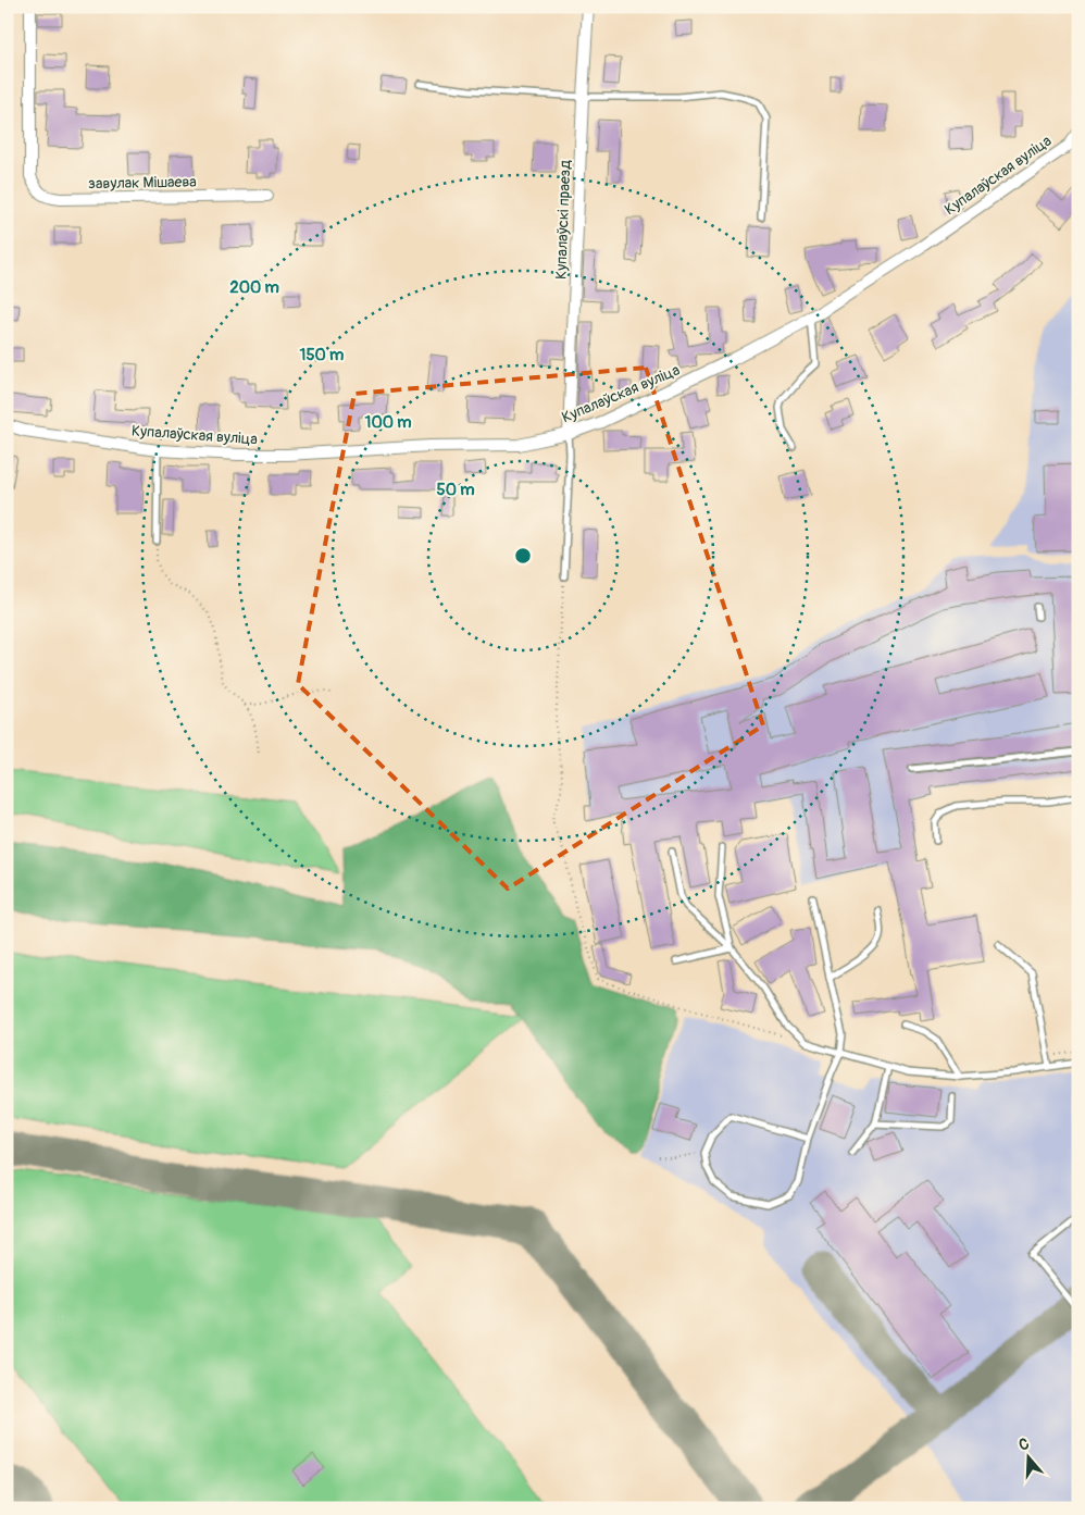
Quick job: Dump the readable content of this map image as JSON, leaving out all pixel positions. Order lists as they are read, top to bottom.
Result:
{
  "streets": {
    "street": ["Купалаўская вуліца", "завулак Мішаева", "Купалаўскі праезд"]
  },
  "crossings": [
    ["Купалаўская вуліца", "Купалаўскі праезд"]
  ],
  "north": "top",
  "rings": [
    "200 m",
    "150 m",
    "100 m",
    "50 m"
  ]
}
